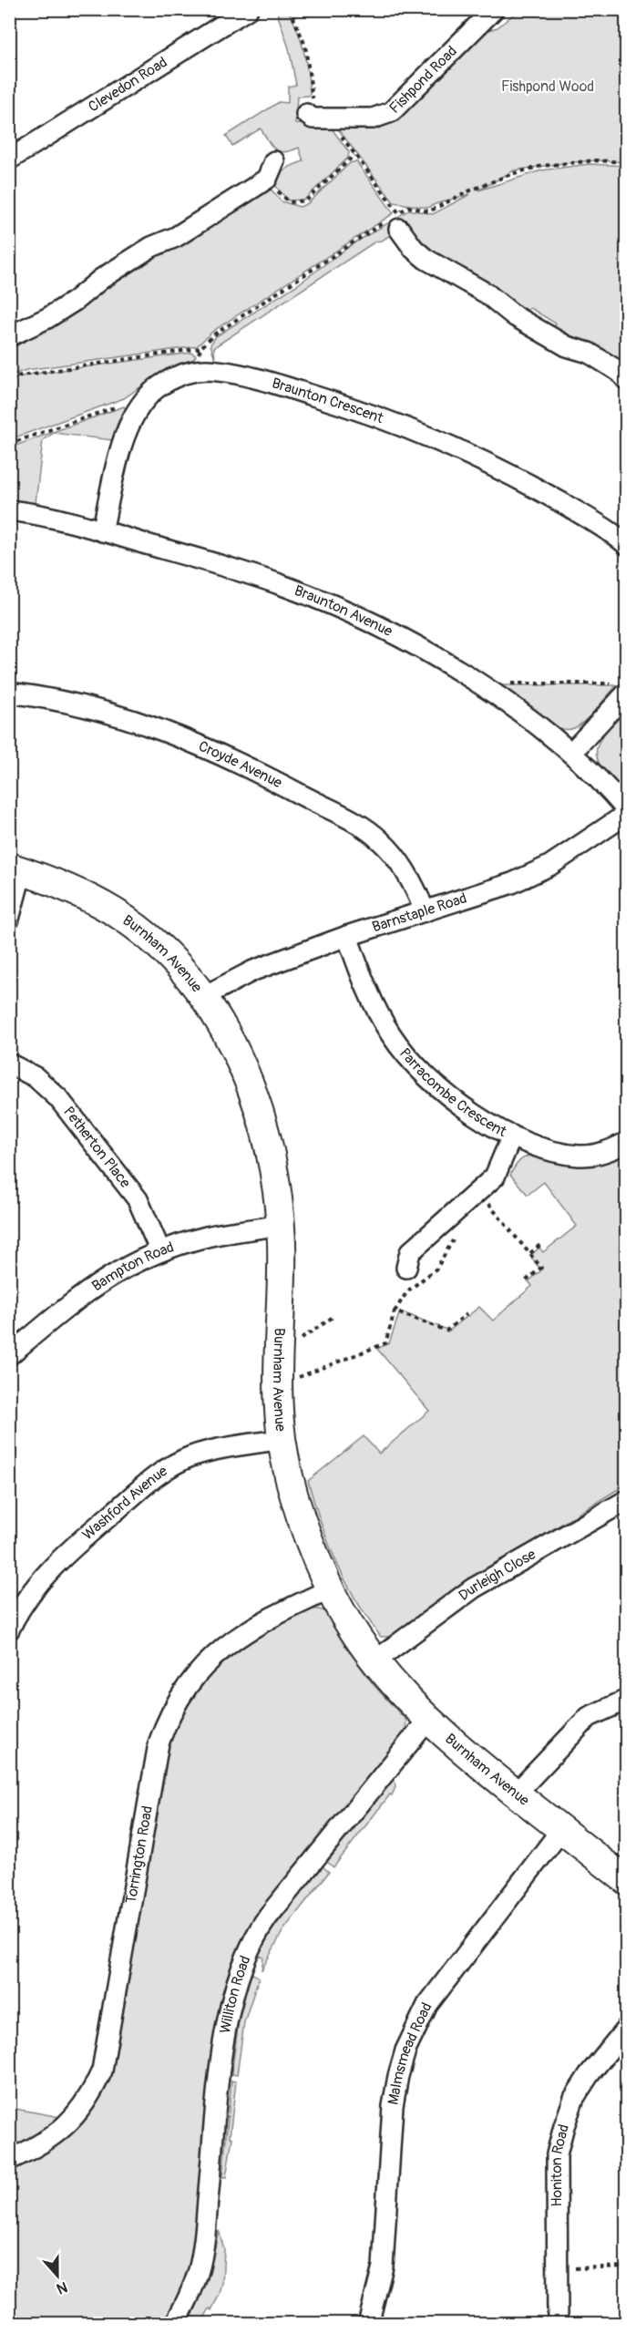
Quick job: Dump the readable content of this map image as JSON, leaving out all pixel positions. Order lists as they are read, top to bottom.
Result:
{
  "streets": {
    "street": [
      "Fishpond Road",
      "Clevedon Road",
      "Braunton Crescent",
      "Braunton Avenue",
      "Croyde Avenue",
      "Barnstaple Road",
      "Burnham Avenue",
      "Parracombe Crescent",
      "Petherton Place",
      "Bampton Road",
      "Washford Avenue",
      "Durleigh Close",
      "Torrington Road",
      "Williton Road",
      "Malmsmead Road",
      "Honiton Road"
    ]
  },
  "crossings": [
    ["Braunton Crescent", "Braunton Avenue"],
    ["Braunton Avenue", "Barnstaple Road"],
    ["Croyde Avenue", "Barnstaple Road"],
    ["Barnstaple Road", "Burnham Avenue"],
    ["Barnstaple Road", "Parracombe Crescent"],
    ["Burnham Avenue", "Bampton Road"],
    ["Burnham Avenue", "Washford Avenue"],
    ["Burnham Avenue", "Durleigh Close"],
    ["Burnham Avenue", "Torrington Road"],
    ["Burnham Avenue", "Williton Road"],
    ["Burnham Avenue", "Malmsmead Road"],
    ["Petherton Place", "Bampton Road"]
  ],
  "parks": ["Fishpond Wood"],
  "north": "bottom"
}
